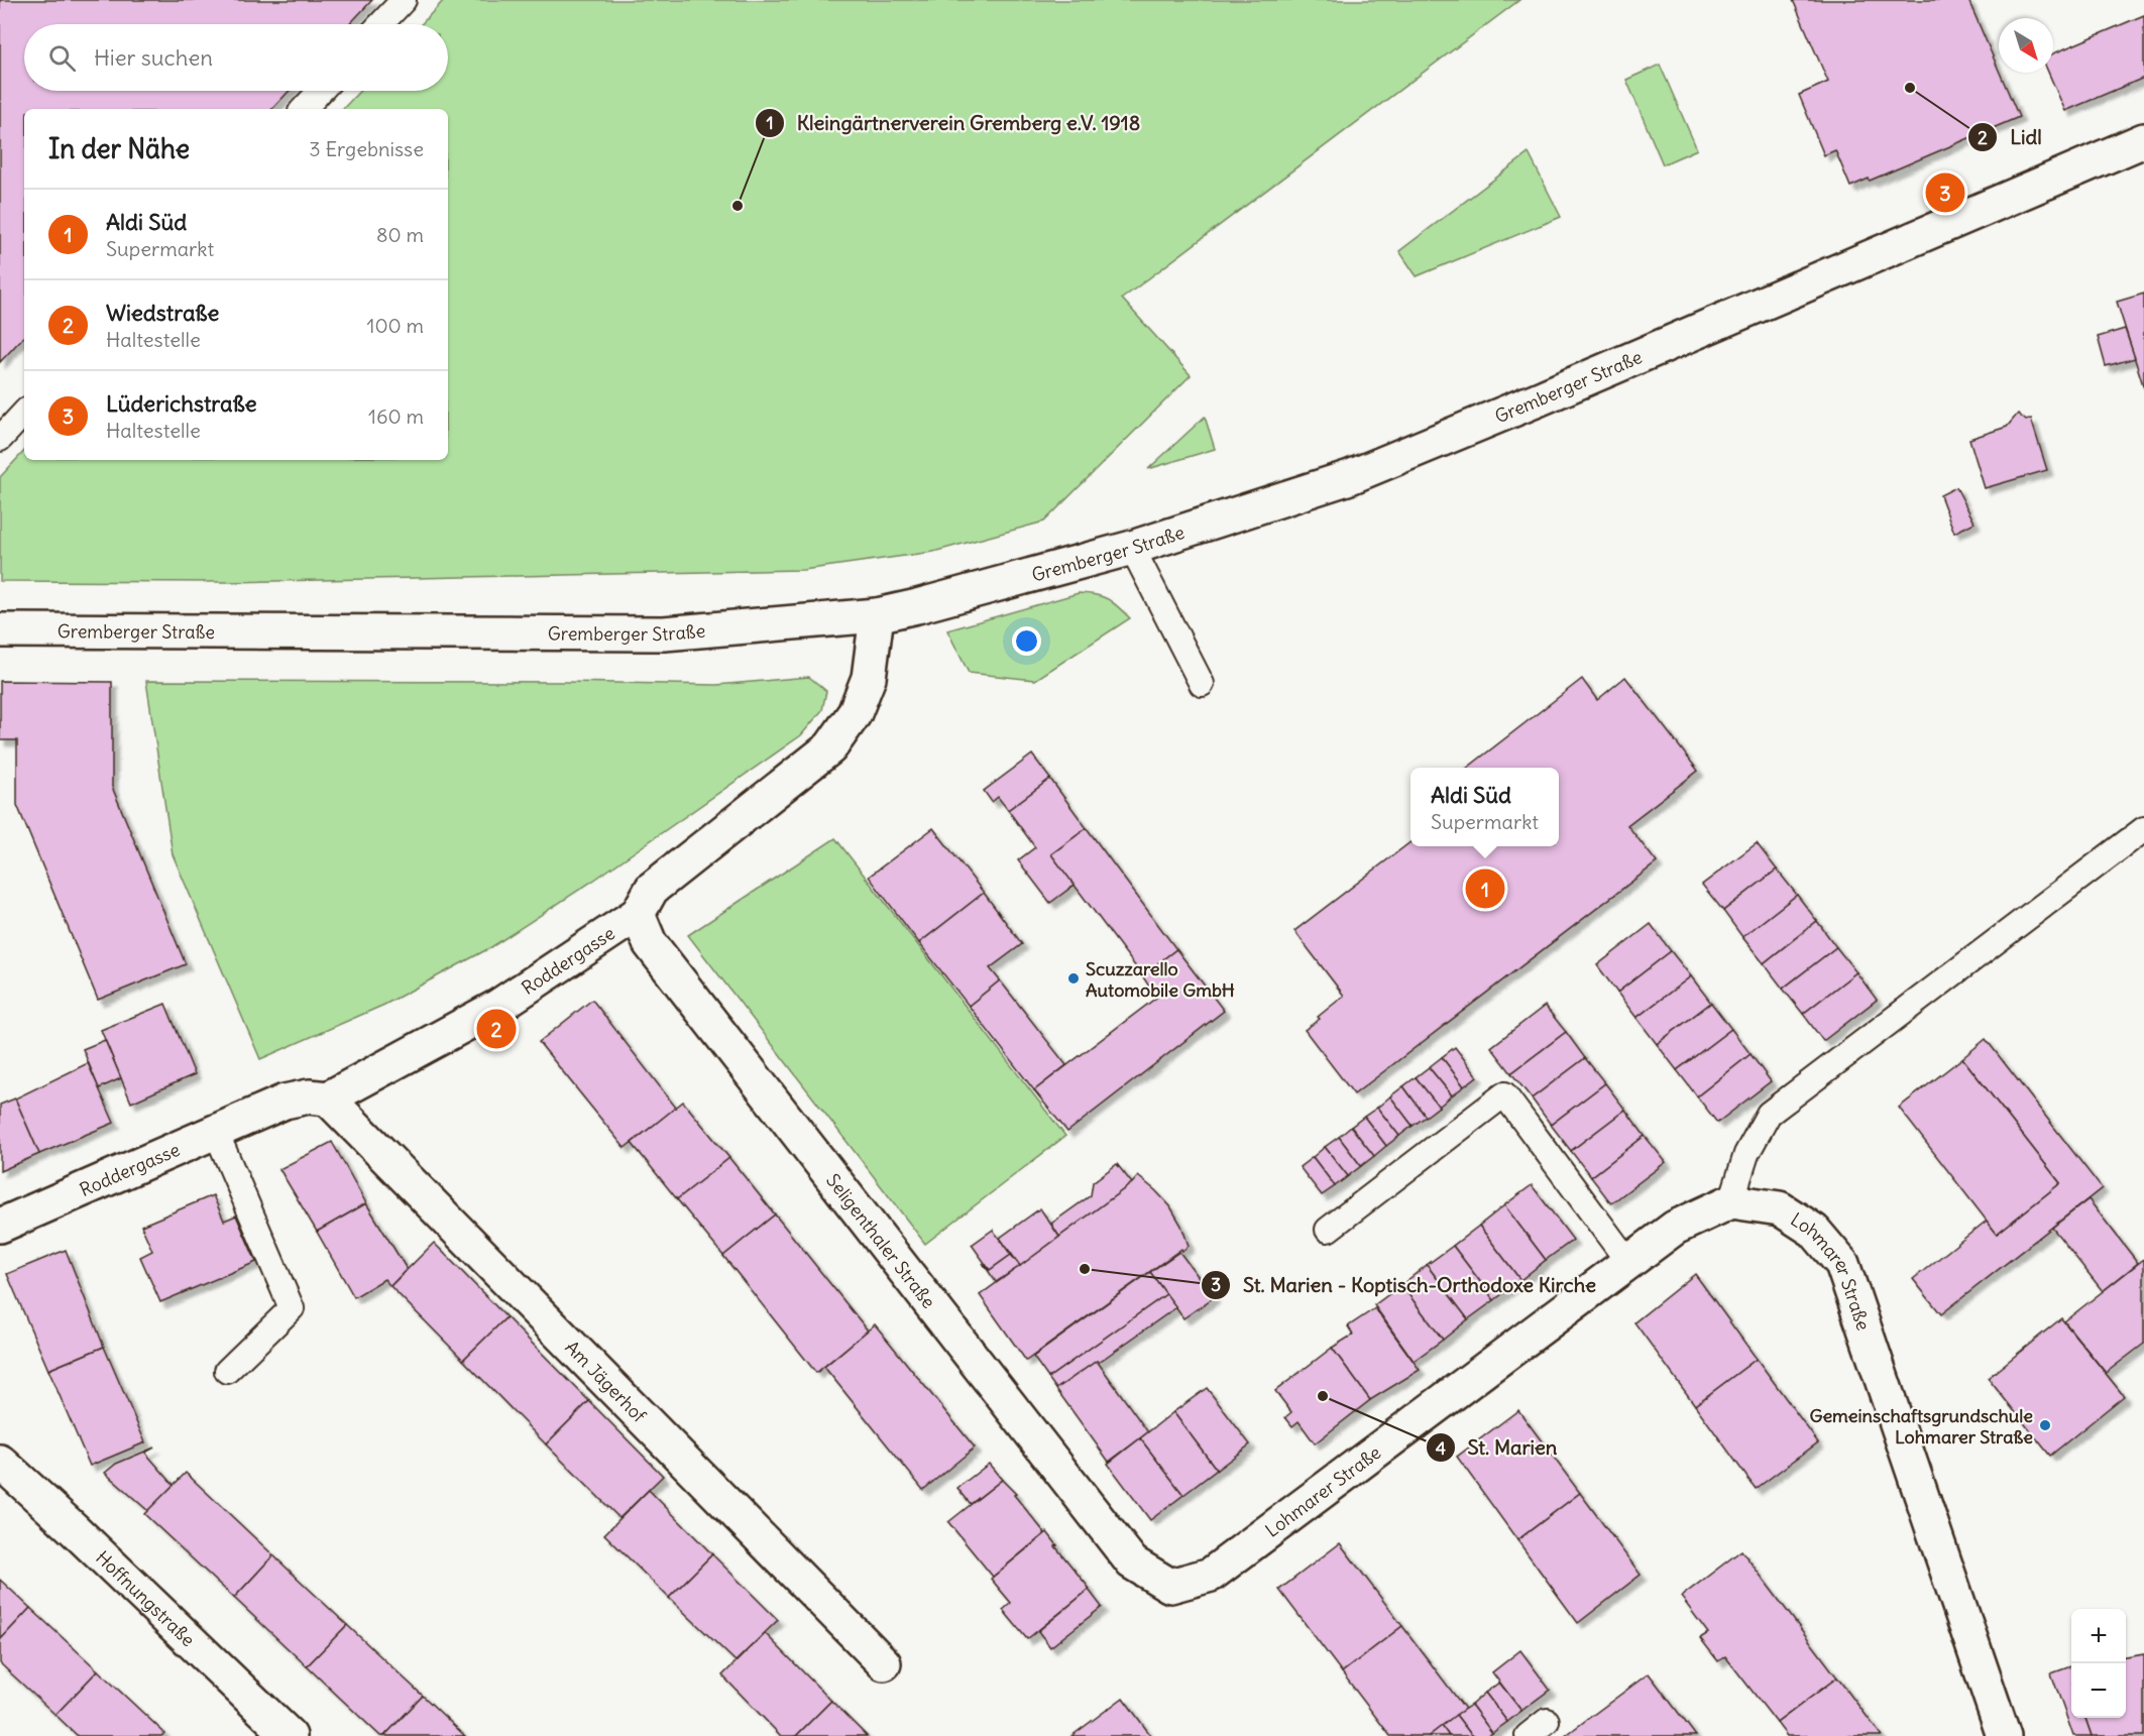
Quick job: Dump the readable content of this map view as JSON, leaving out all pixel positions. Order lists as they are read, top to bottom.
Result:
{
  "streets": {
    "street": [
      "Gremberger Straße",
      "Roddergasse",
      "Seligenthaler Straße",
      "Lohmarer Straße",
      "Am Jägerhof",
      "Hoffnungstraße"
    ]
  },
  "crossings": [
    ["Gremberger Straße", "Roddergasse"],
    ["Roddergasse", "Seligenthaler Straße"],
    ["Roddergasse", "Am Jägerhof"],
    ["Seligenthaler Straße", "Lohmarer Straße"]
  ],
  "places": [
    "Lidl",
    "Kleingärtnerverein Gremberg e.V. 1918",
    "Scuzzarello Automobile GmbH",
    "St. Marien - Koptisch-Orthodoxe Kirche",
    "St. Marien",
    "Gemeinschaftsgrundschule Lohmarer Straße"
  ],
  "north": "bottom right",
  "page": {
    "search": "Hier suchen",
    "heading": ["In der Nähe", "3 Ergebnisse"],
    "pins": ["3", "1", "2"],
    "list": [
      {
        "mark": "1",
        "name": "Aldi Süd",
        "note": "Supermarkt",
        "value": "80 m"
      },
      {
        "mark": "2",
        "name": "Wiedstraße",
        "note": "Haltestelle",
        "value": "100 m"
      },
      {
        "mark": "3",
        "name": "Lüderichstraße",
        "note": "Haltestelle",
        "value": "160 m"
      }
    ],
    "popup": ["Aldi Süd", "Supermarkt"],
    "map_buttons": ["+", "−"]
  }
}
